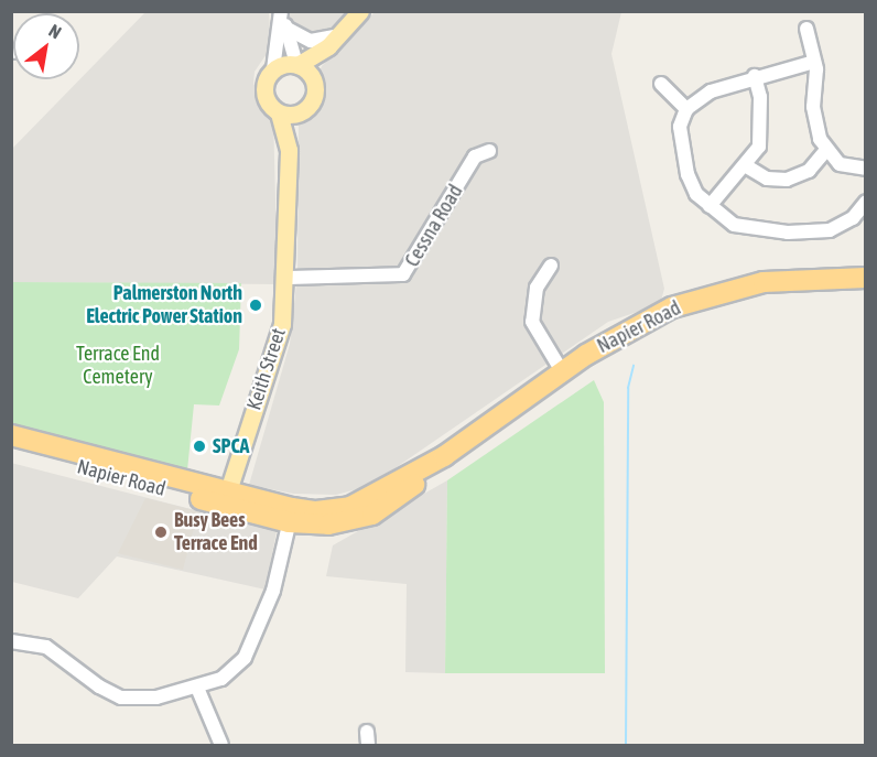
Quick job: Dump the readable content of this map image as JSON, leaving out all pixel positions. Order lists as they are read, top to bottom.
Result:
{
  "streets": {
    "highway": ["Napier Road"],
    "main road": ["Keith Street"],
    "street": ["Cessna Road"]
  },
  "crossings": [
    ["Cessna Road", "Keith Street"],
    ["Napier Road", "Keith Street"]
  ],
  "parks": ["Terrace End Cemetery"],
  "places": ["Palmerston North Electric Power Station", "SPCA", "Busy Bees Terrace End"],
  "north": "top right"
}
